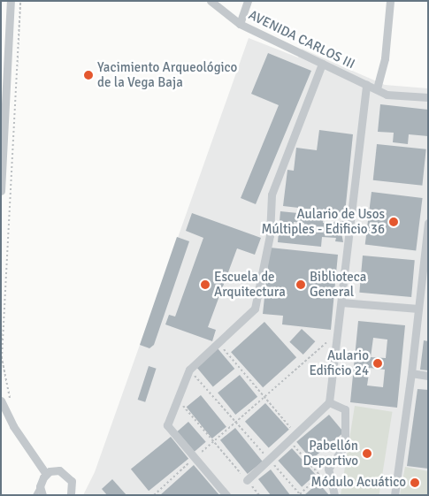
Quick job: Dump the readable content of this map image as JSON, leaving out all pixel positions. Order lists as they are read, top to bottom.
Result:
{
  "streets": {
    "street": ["AVENIDA CARLOS III"]
  },
  "places": [
    "Yacimiento Arqueológico de la Vega Baja",
    "Aulario de Usos Múltiples - Edificio 36",
    "Escuela de Arquitectura",
    "Biblioteca General",
    "Aulario Edificio 24",
    "Pabellón Deportivo",
    "Módulo Acuático"
  ]
}
